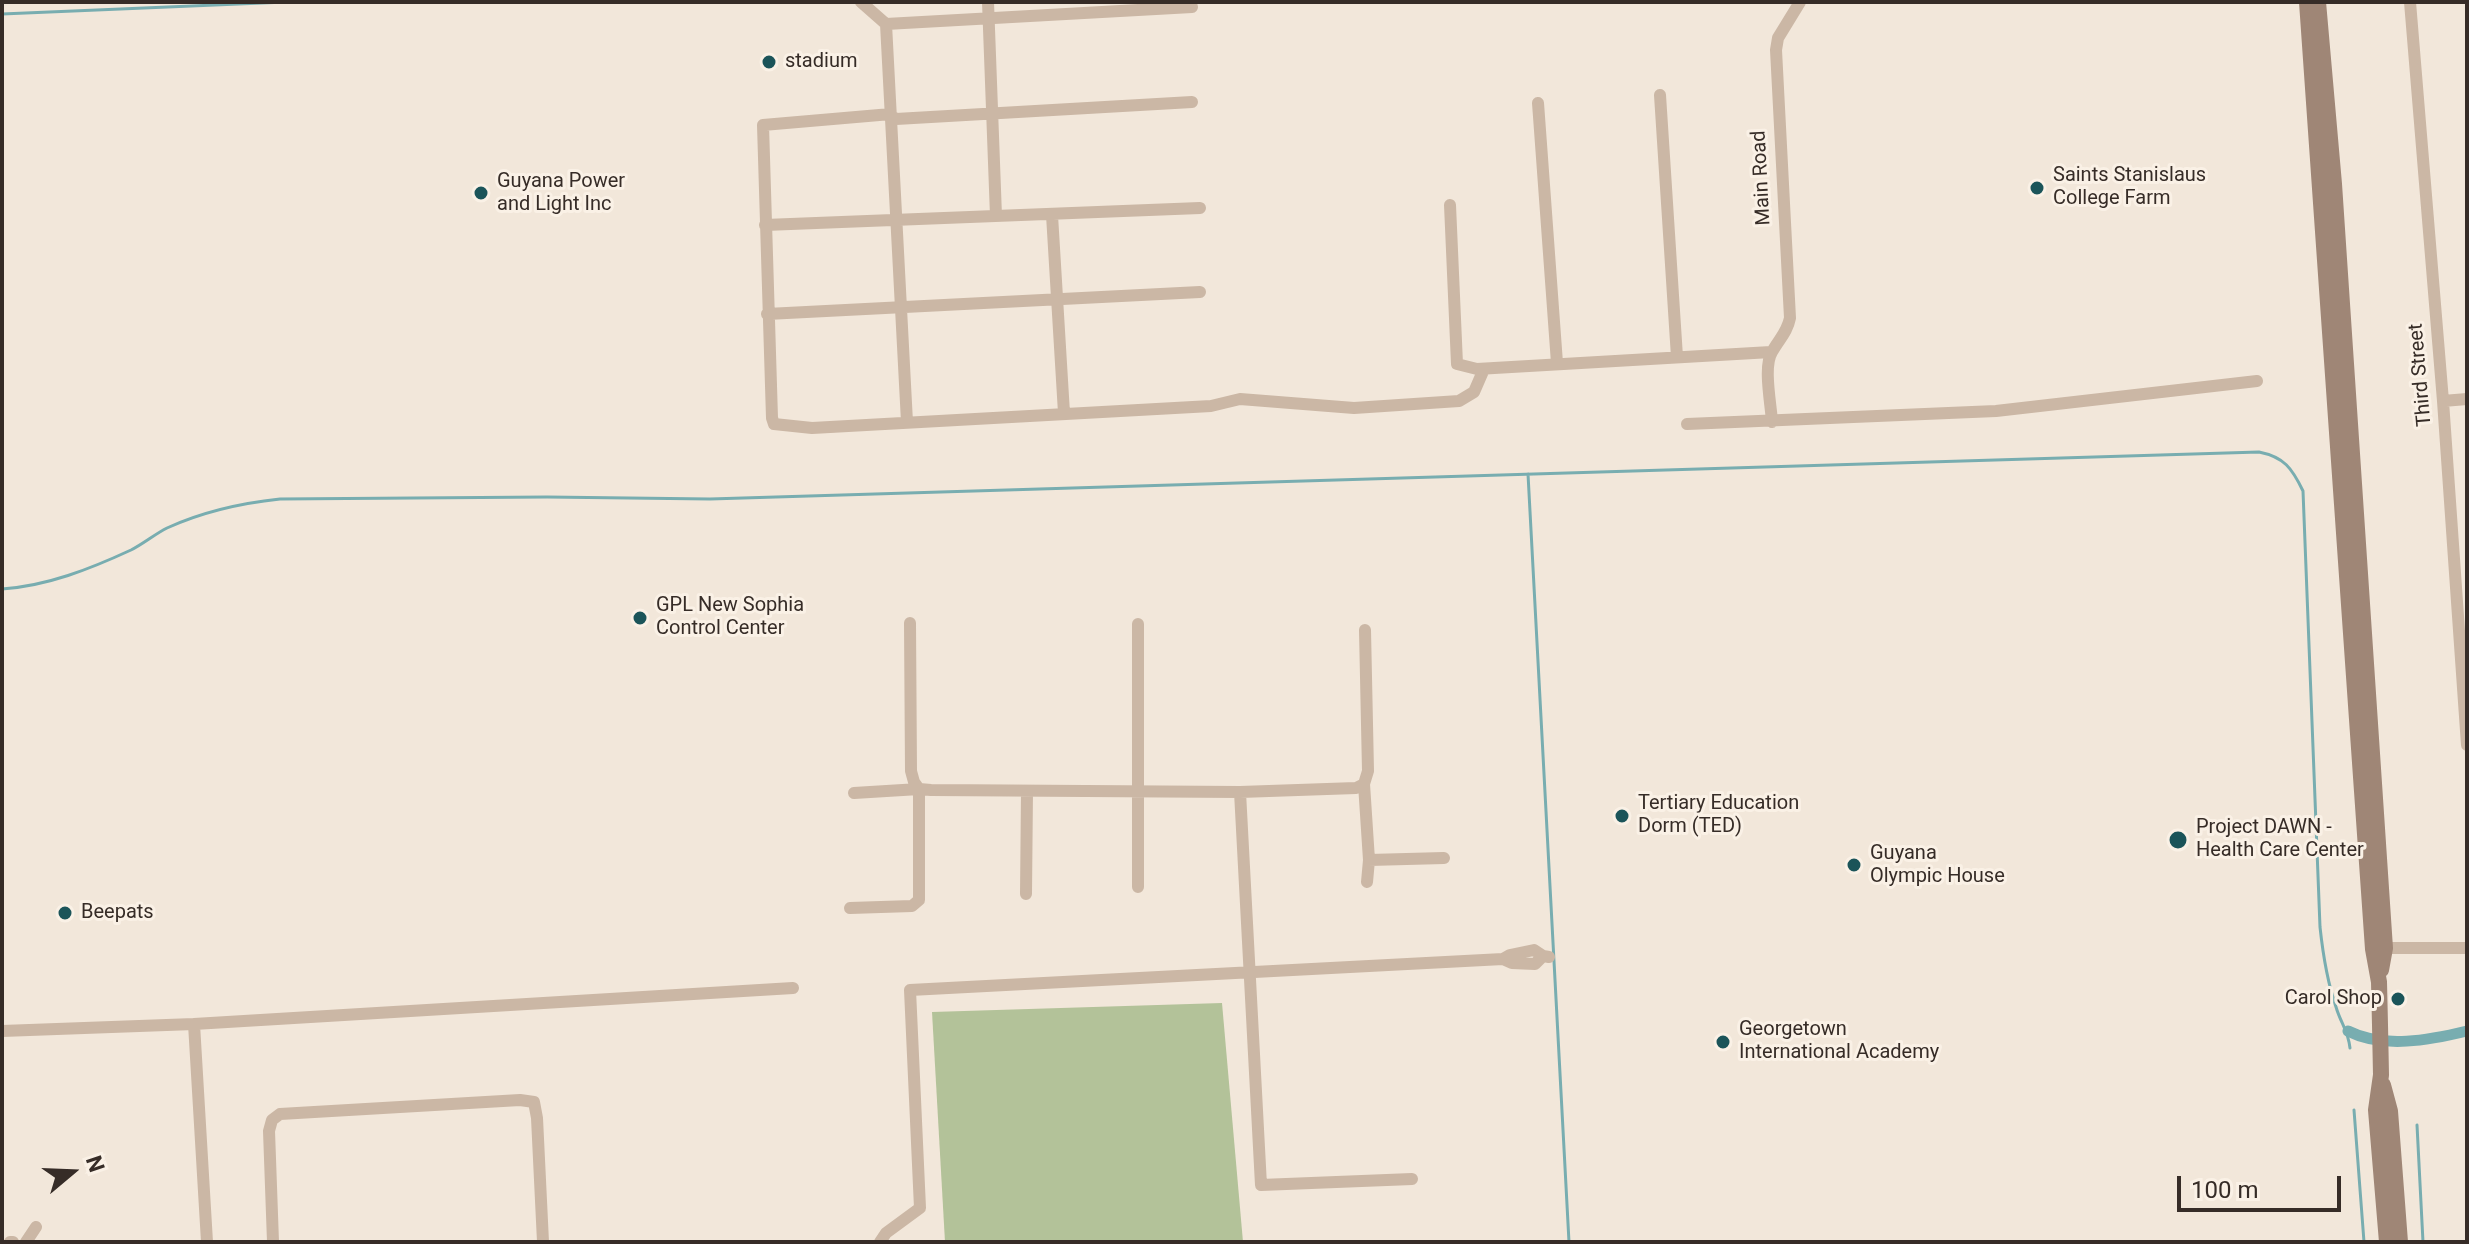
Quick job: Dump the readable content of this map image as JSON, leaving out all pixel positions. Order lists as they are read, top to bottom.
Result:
{
  "streets": {
    "street": ["Main Road", "Third Street"]
  },
  "places": [
    "stadium",
    "Saints Stanislaus College Farm",
    "Guyana Power and Light Inc",
    "GPL New Sophia Control Center",
    "Tertiary Education Dorm (TED)",
    "Project DAWN - Health Care Center",
    "Guyana Olympic House",
    "Beepats",
    "Carol Shop",
    "Georgetown International Academy"
  ],
  "scale_bar": "100 m",
  "north": "right"
}
